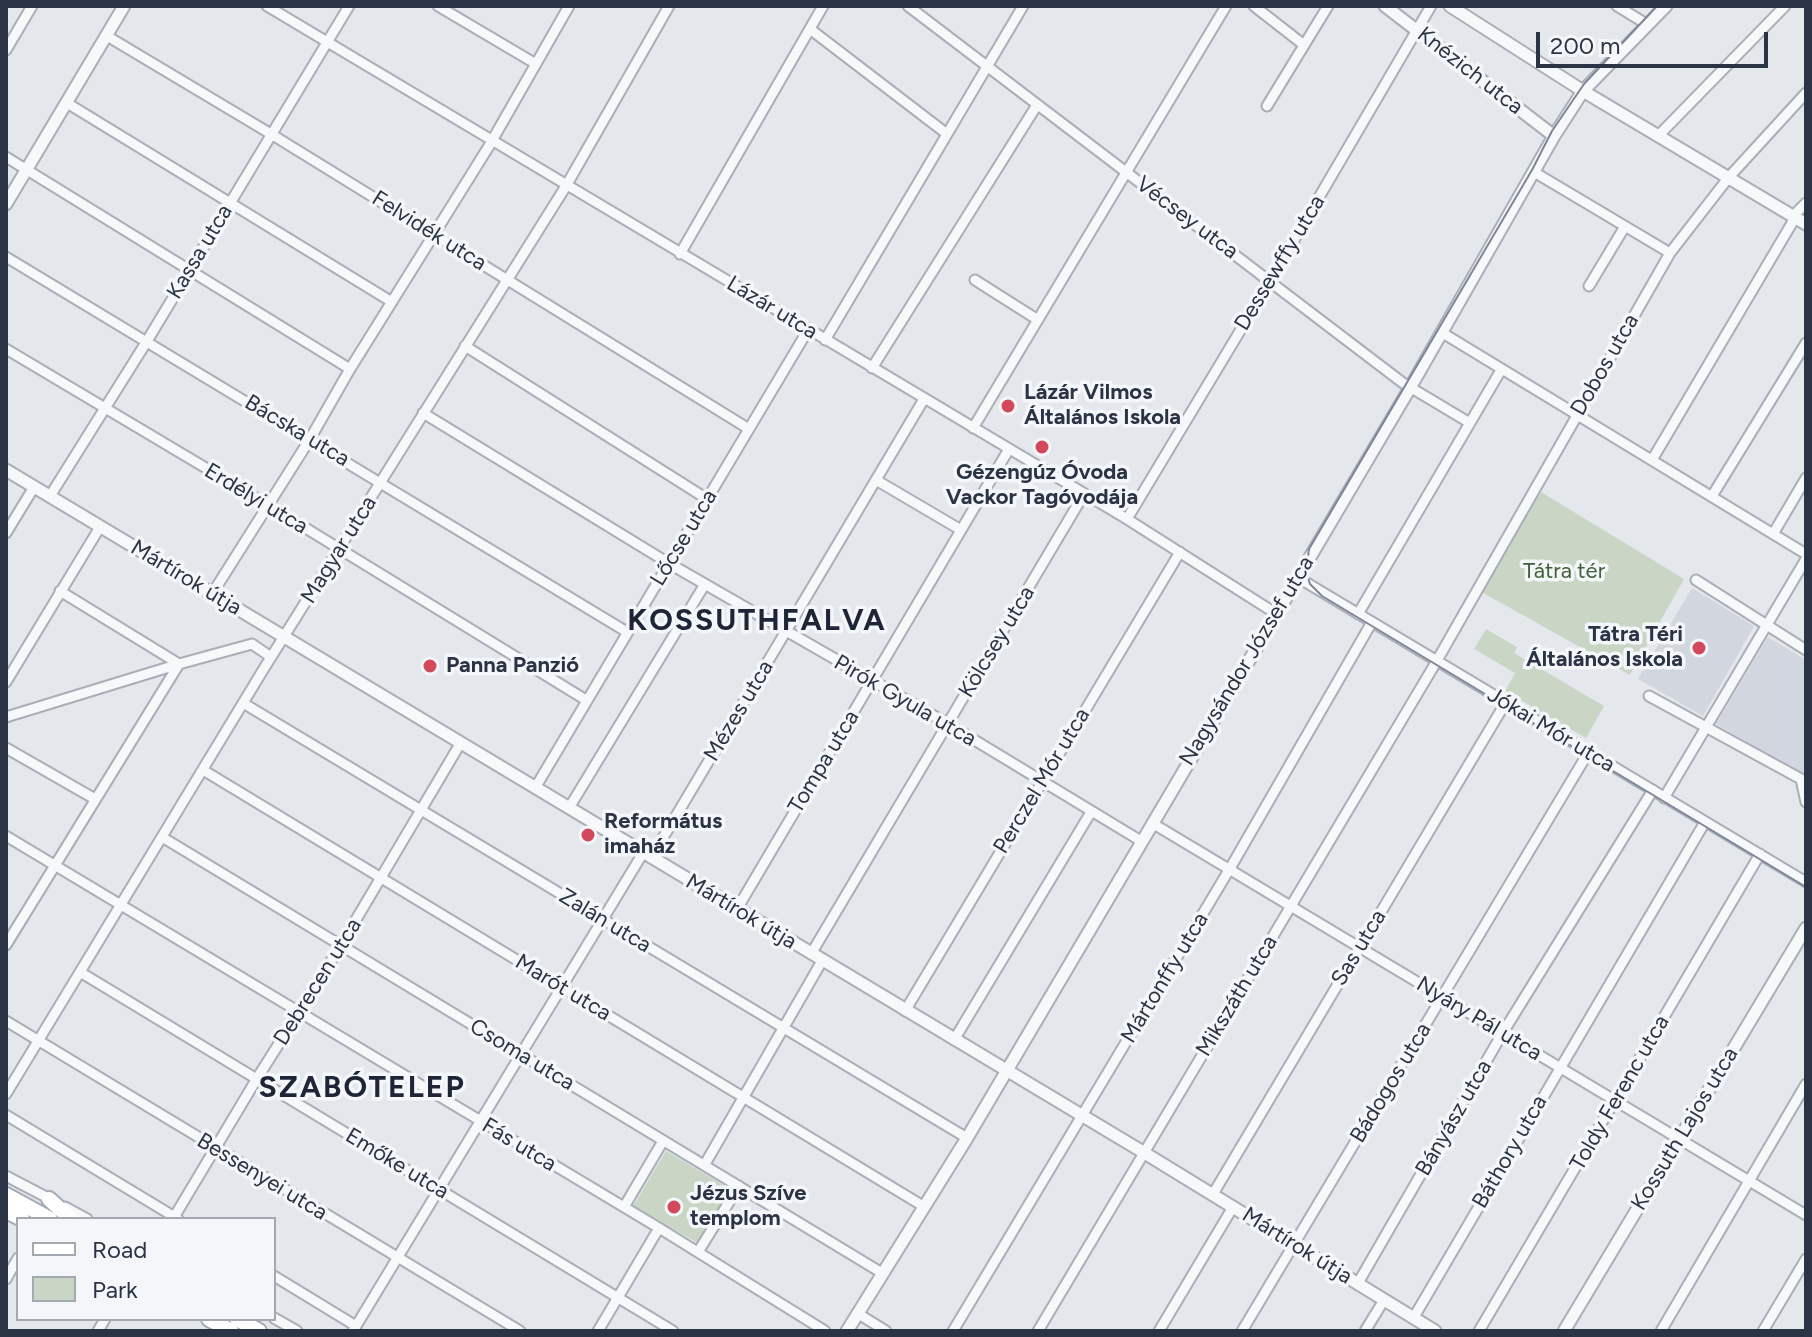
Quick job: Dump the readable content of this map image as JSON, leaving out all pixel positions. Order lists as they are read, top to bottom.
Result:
{
  "streets": {
    "street": [
      "Knézich utca",
      "Vécsey utca",
      "Felvidék utca",
      "Kassa utca",
      "Dessewffy utca",
      "Lázár utca",
      "Dobos utca",
      "Bácska utca",
      "Erdélyi utca",
      "Lőcse utca",
      "Magyar utca",
      "Mártírok útja",
      "Kölcsey utca",
      "Nagysándor József utca",
      "Pirók Gyula utca",
      "Mézes utca",
      "Jókai Mór utca",
      "Tompa utca",
      "Perczel Mór utca",
      "Zalán utca",
      "Sas utca",
      "Mártonffy utca",
      "Debrecen utca",
      "Marót utca",
      "Mikszáth utca",
      "Nyáry Pál utca",
      "Csoma utca",
      "Bádogos utca",
      "Toldy Ferenc utca",
      "Bányász utca",
      "Kossuth Lajos utca",
      "Fás utca",
      "Báthory utca",
      "Emőke utca",
      "Bessenyei utca"
    ]
  },
  "crossings": [
    ["Knézich utca", "Dessewffy utca"],
    ["Knézich utca", "Nagysándor József utca"],
    ["Vécsey utca", "Dessewffy utca"],
    ["Vécsey utca", "Nagysándor József utca"],
    ["Felvidék utca", "Kassa utca"],
    ["Felvidék utca", "Lőcse utca"],
    ["Felvidék utca", "Magyar utca"],
    ["Kassa utca", "Lázár utca"],
    ["Kassa utca", "Bácska utca"],
    ["Kassa utca", "Erdélyi utca"],
    ["Kassa utca", "Mártírok útja"],
    ["Dessewffy utca", "Lázár utca"],
    ["Lázár utca", "Lőcse utca"],
    ["Lázár utca", "Magyar utca"],
    ["Lázár utca", "Kölcsey utca"],
    ["Lázár utca", "Nagysándor József utca"],
    ["Lázár utca", "Mézes utca"],
    ["Lázár utca", "Tompa utca"],
    ["Lázár utca", "Perczel Mór utca"],
    ["Dobos utca", "Jókai Mór utca"],
    ["Dobos utca", "Mikszáth utca"],
    ["Bácska utca", "Lőcse utca"],
    ["Bácska utca", "Magyar utca"],
    ["Erdélyi utca", "Lőcse utca"],
    ["Erdélyi utca", "Magyar utca"],
    ["Lőcse utca", "Mártírok útja"],
    ["Lőcse utca", "Pirók Gyula utca"],
    ["Magyar utca", "Mártírok útja"],
    ["Magyar utca", "Pirók Gyula utca"],
    ["Magyar utca", "Zalán utca"],
    ["Magyar utca", "Marót utca"],
    ["Magyar utca", "Csoma utca"],
    ["Magyar utca", "Fás utca"],
    ["Magyar utca", "Emőke utca"],
    ["Magyar utca", "Bessenyei utca"],
    ["Mártírok útja", "Kölcsey utca"],
    ["Mártírok útja", "Nagysándor József utca"],
    ["Mártírok útja", "Mézes utca"],
    ["Mártírok útja", "Tompa utca"],
    ["Mártírok útja", "Perczel Mór utca"],
    ["Mártírok útja", "Sas utca"],
    ["Mártírok útja", "Mártonffy utca"],
    ["Mártírok útja", "Debrecen utca"],
    ["Mártírok útja", "Mikszáth utca"],
    ["Mártírok útja", "Bádogos utca"],
    ["Mártírok útja", "Bányász utca"],
    ["Mártírok útja", "Báthory utca"],
    ["Kölcsey utca", "Pirók Gyula utca"],
    ["Nagysándor József utca", "Pirók Gyula utca"],
    ["Nagysándor József utca", "Jókai Mór utca"],
    ["Nagysándor József utca", "Zalán utca"],
    ["Nagysándor József utca", "Marót utca"],
    ["Nagysándor József utca", "Nyáry Pál utca"],
    ["Nagysándor József utca", "Csoma utca"],
    ["Pirók Gyula utca", "Mézes utca"],
    ["Pirók Gyula utca", "Tompa utca"],
    ["Pirók Gyula utca", "Perczel Mór utca"],
    ["Mézes utca", "Zalán utca"],
    ["Mézes utca", "Marót utca"],
    ["Mézes utca", "Csoma utca"],
    ["Mézes utca", "Fás utca"],
    ["Mézes utca", "Emőke utca"],
    ["Mézes utca", "Bessenyei utca"],
    ["Jókai Mór utca", "Sas utca"],
    ["Jókai Mór utca", "Mártonffy utca"],
    ["Jókai Mór utca", "Mikszáth utca"],
    ["Jókai Mór utca", "Bádogos utca"],
    ["Jókai Mór utca", "Toldy Ferenc utca"],
    ["Jókai Mór utca", "Bányász utca"],
    ["Jókai Mór utca", "Báthory utca"],
    ["Zalán utca", "Debrecen utca"],
    ["Sas utca", "Nyáry Pál utca"],
    ["Mártonffy utca", "Nyáry Pál utca"],
    ["Debrecen utca", "Marót utca"],
    ["Debrecen utca", "Csoma utca"],
    ["Debrecen utca", "Fás utca"],
    ["Debrecen utca", "Emőke utca"],
    ["Debrecen utca", "Bessenyei utca"],
    ["Mikszáth utca", "Nyáry Pál utca"],
    ["Nyáry Pál utca", "Bádogos utca"],
    ["Nyáry Pál utca", "Toldy Ferenc utca"],
    ["Nyáry Pál utca", "Bányász utca"],
    ["Nyáry Pál utca", "Kossuth Lajos utca"],
    ["Nyáry Pál utca", "Báthory utca"]
  ],
  "districts": ["KOSSUTHFALVA", "SZABÓTELEP"],
  "parks": ["Tátra tér"],
  "places": [
    "Lázár Vilmos Általános Iskola",
    "Gézengúz Óvoda Vackor Tagóvodája",
    "Tátra Téri Általános Iskola",
    "Panna Panzió",
    "Református imaház",
    "Jézus Szíve templom"
  ],
  "legend": ["Road", "Park"],
  "scale_bar": "200 m"
}
